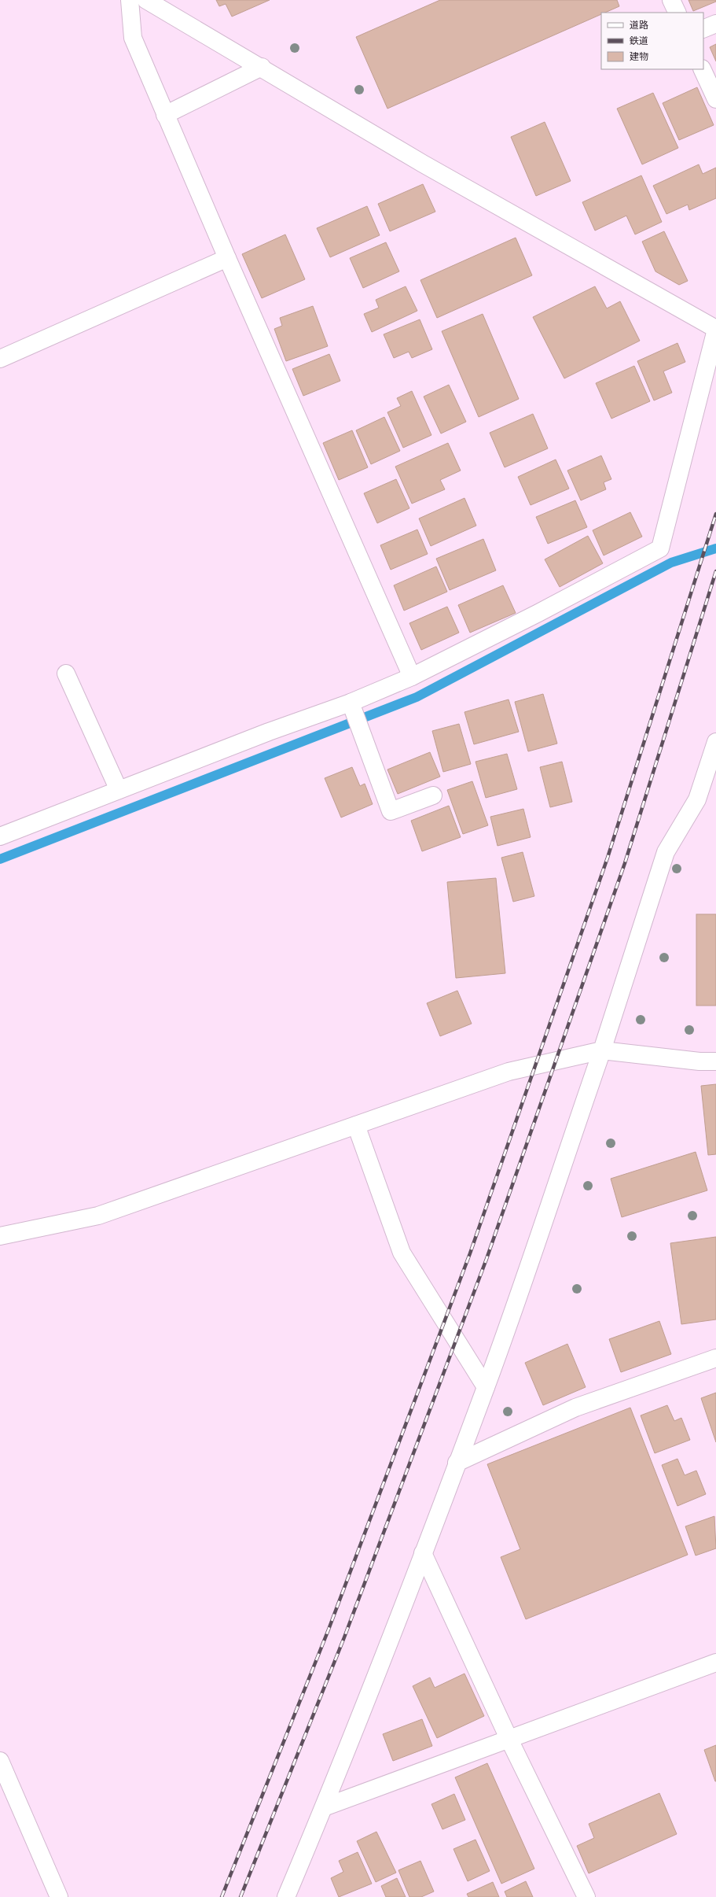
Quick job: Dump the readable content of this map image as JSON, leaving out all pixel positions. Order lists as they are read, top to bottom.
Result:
{
  "legend": ["道路", "鉄道", "建物"]
}
